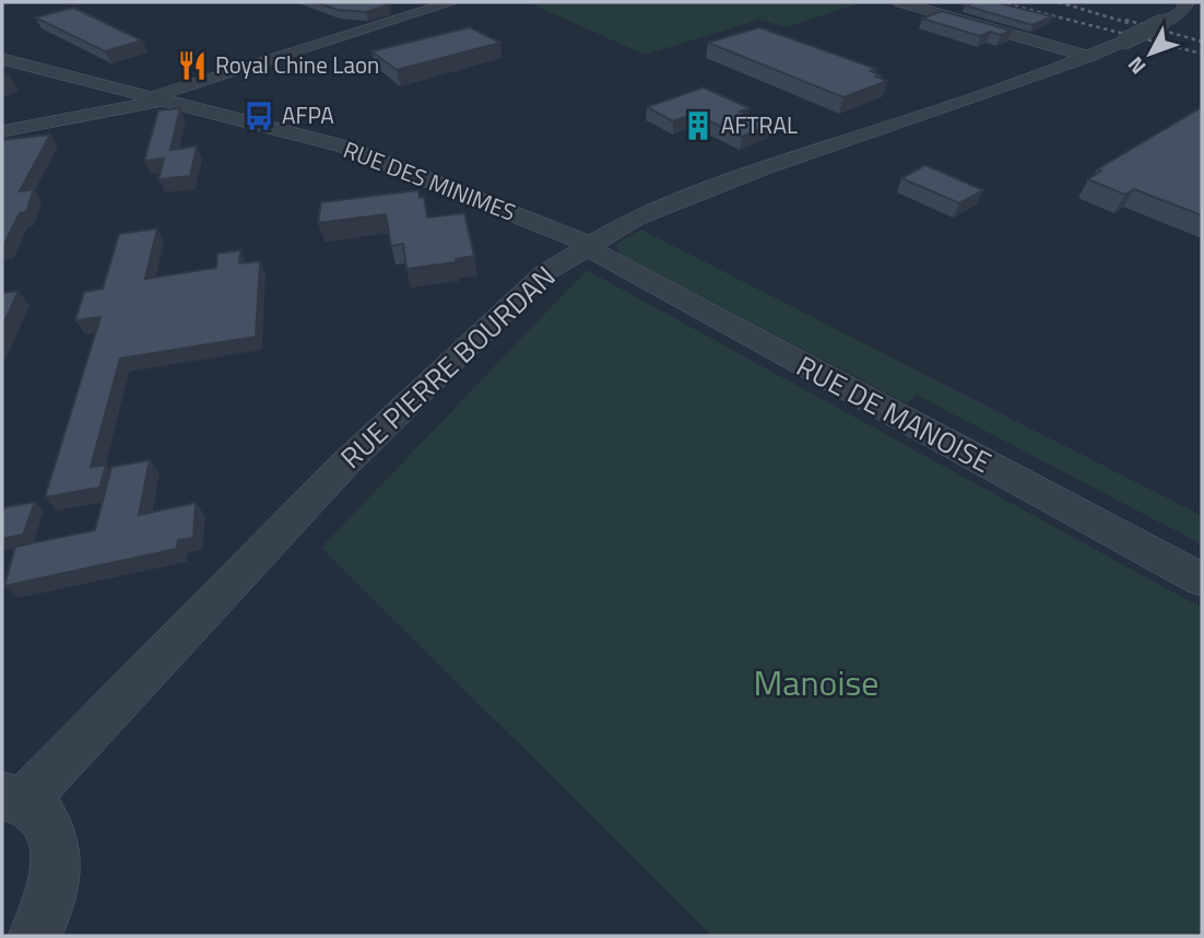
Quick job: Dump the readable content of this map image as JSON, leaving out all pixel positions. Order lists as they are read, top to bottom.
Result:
{
  "streets": {
    "street": ["RUE DES MINIMES", "RUE PIERRE BOURDAN", "RUE DE MANOISE"]
  },
  "crossings": [
    ["RUE DES MINIMES", "RUE PIERRE BOURDAN"],
    ["RUE DES MINIMES", "RUE DE MANOISE"],
    ["RUE PIERRE BOURDAN", "RUE DE MANOISE"]
  ],
  "parks": ["Manoise"],
  "places": {
    "restaurant": ["Royal Chine Laon"],
    "bus stop": ["AFPA"],
    "building": ["AFTRAL"]
  },
  "north": "bottom left"
}
